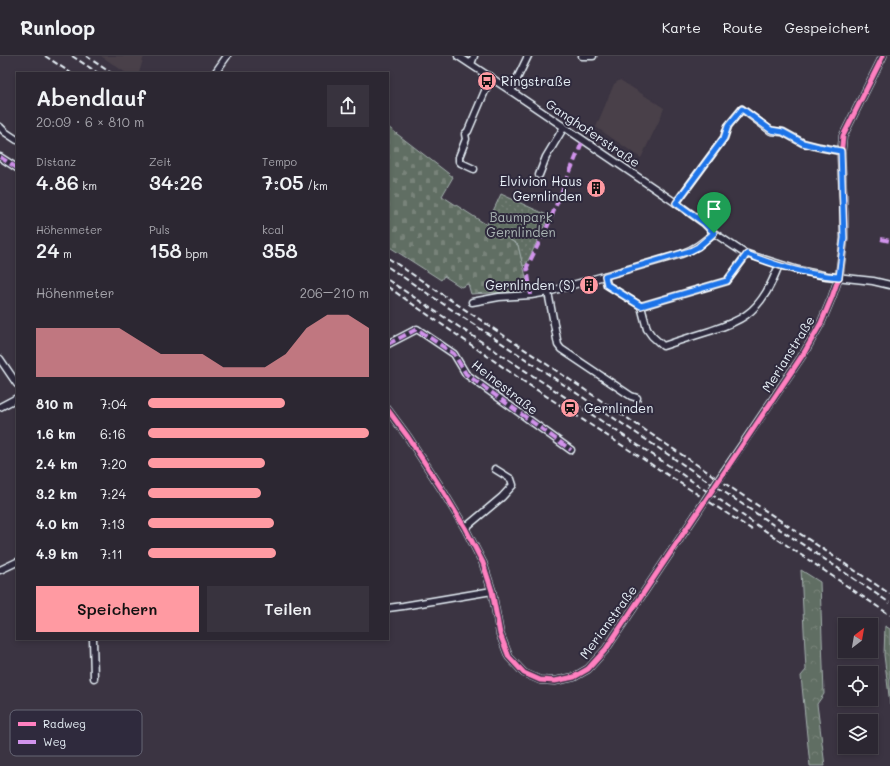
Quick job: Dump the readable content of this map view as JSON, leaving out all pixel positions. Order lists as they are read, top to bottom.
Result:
{
  "streets": {
    "street": ["Ganghoferstraße", "Merianstraße", "Heinestraße"]
  },
  "crossings": [
    ["Ganghoferstraße", "Merianstraße"]
  ],
  "parks": ["Baumpark Gernlinden"],
  "places": {
    "bus stop": ["Ringstraße"],
    "building": ["Elvivion Haus Gernlinden", "Gernlinden (S)"],
    "station": ["Gernlinden"]
  },
  "legend": ["Radweg", "Weg"],
  "north": "top right",
  "page": {
    "header": "Runloop",
    "nav": ["Karte", "Route", "Gespeichert"],
    "heading": ["Abendlauf", "20:09 · 6 × 810 m"],
    "stats": [
      ["Distanz", "4.86 km"],
      ["Zeit", "34:26"],
      ["Tempo", "7:05 /km"],
      ["Höhenmeter", "24 m"],
      ["Puls", "158 bpm"],
      ["kcal", "358"]
    ],
    "chart": ["Höhenmeter", "206–210 m"],
    "list": [
      {
        "name": "810 m",
        "note": "7:04"
      },
      {
        "name": "1.6 km",
        "note": "6:16"
      },
      {
        "name": "2.4 km",
        "note": "7:20"
      },
      {
        "name": "3.2 km",
        "note": "7:24"
      },
      {
        "name": "4.0 km",
        "note": "7:13"
      },
      {
        "name": "4.9 km",
        "note": "7:11"
      }
    ],
    "buttons": ["Speichern", "Teilen"]
  }
}
